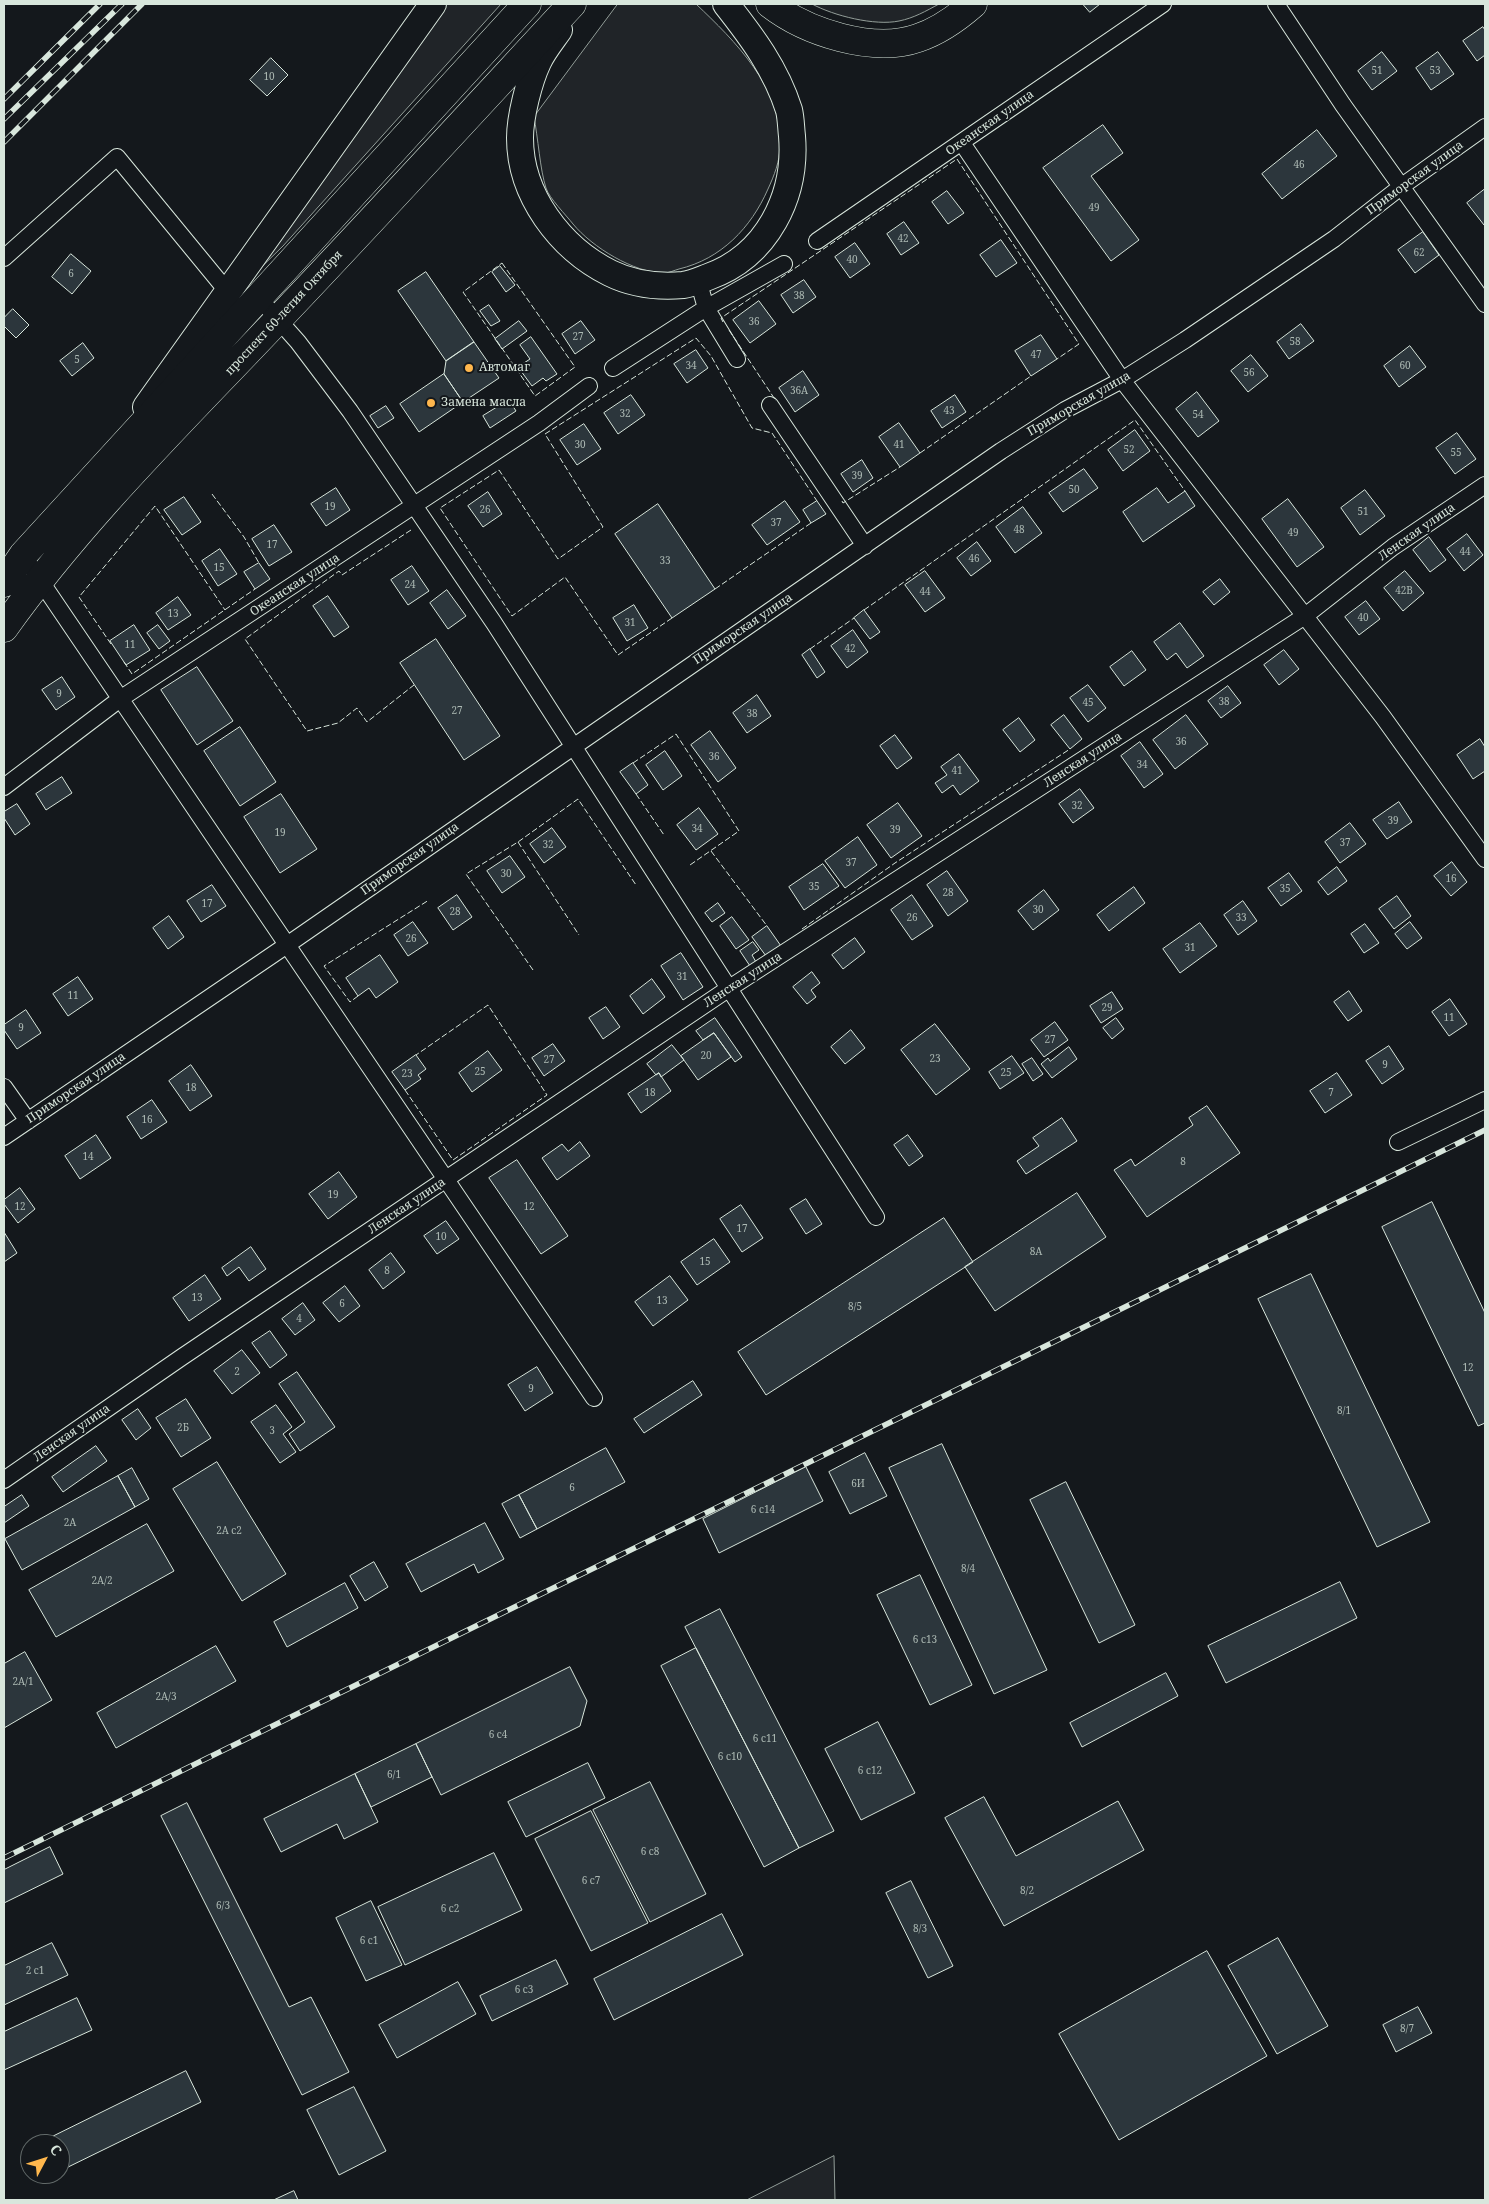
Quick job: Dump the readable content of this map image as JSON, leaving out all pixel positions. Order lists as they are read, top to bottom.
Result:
{
  "streets": {
    "highway": ["проспект 60-летия Октября"],
    "street": ["Океанская улица", "Приморская улица", "Ленская улица"]
  },
  "places": ["Автомаг", "Замена масла"],
  "house_numbers": [
    "51",
    "53",
    "10",
    "46",
    "49",
    "42",
    "62",
    "40",
    "6",
    "38",
    "36",
    "27",
    "58",
    "47",
    "5",
    "34",
    "60",
    "56",
    "36А",
    "43",
    "32",
    "54",
    "30",
    "41",
    "52",
    "55",
    "39",
    "50",
    "19",
    "26",
    "51",
    "37",
    "48",
    "49",
    "17",
    "44",
    "46",
    "33",
    "15",
    "24",
    "42В",
    "44",
    "13",
    "40",
    "31",
    "11",
    "42",
    "9",
    "38",
    "45",
    "27",
    "38",
    "36",
    "36",
    "34",
    "41",
    "32",
    "39",
    "34",
    "39",
    "19",
    "37",
    "32",
    "37",
    "30",
    "16",
    "35",
    "35",
    "28",
    "17",
    "30",
    "28",
    "26",
    "33",
    "26",
    "31",
    "31",
    "11",
    "29",
    "11",
    "9",
    "27",
    "20",
    "23",
    "27",
    "9",
    "25",
    "25",
    "23",
    "18",
    "18",
    "7",
    "16",
    "14",
    "8",
    "19",
    "12",
    "12",
    "17",
    "10",
    "8А",
    "15",
    "8",
    "13",
    "13",
    "6",
    "8/5",
    "4",
    "12",
    "2",
    "9",
    "8/1",
    "2Б",
    "3",
    "6И",
    "6",
    "6 с14",
    "2А",
    "2А с2",
    "8/4",
    "2А/2",
    "6 с13",
    "2А/1",
    "2А/3",
    "6 с4",
    "6 с11",
    "6 с10",
    "6 с12",
    "6/1",
    "6 с8",
    "6 с7",
    "8/2",
    "6/3",
    "6 с2",
    "8/3",
    "6 с1",
    "2 с1",
    "6 с3",
    "8/7"
  ],
  "north": "top right"
}
